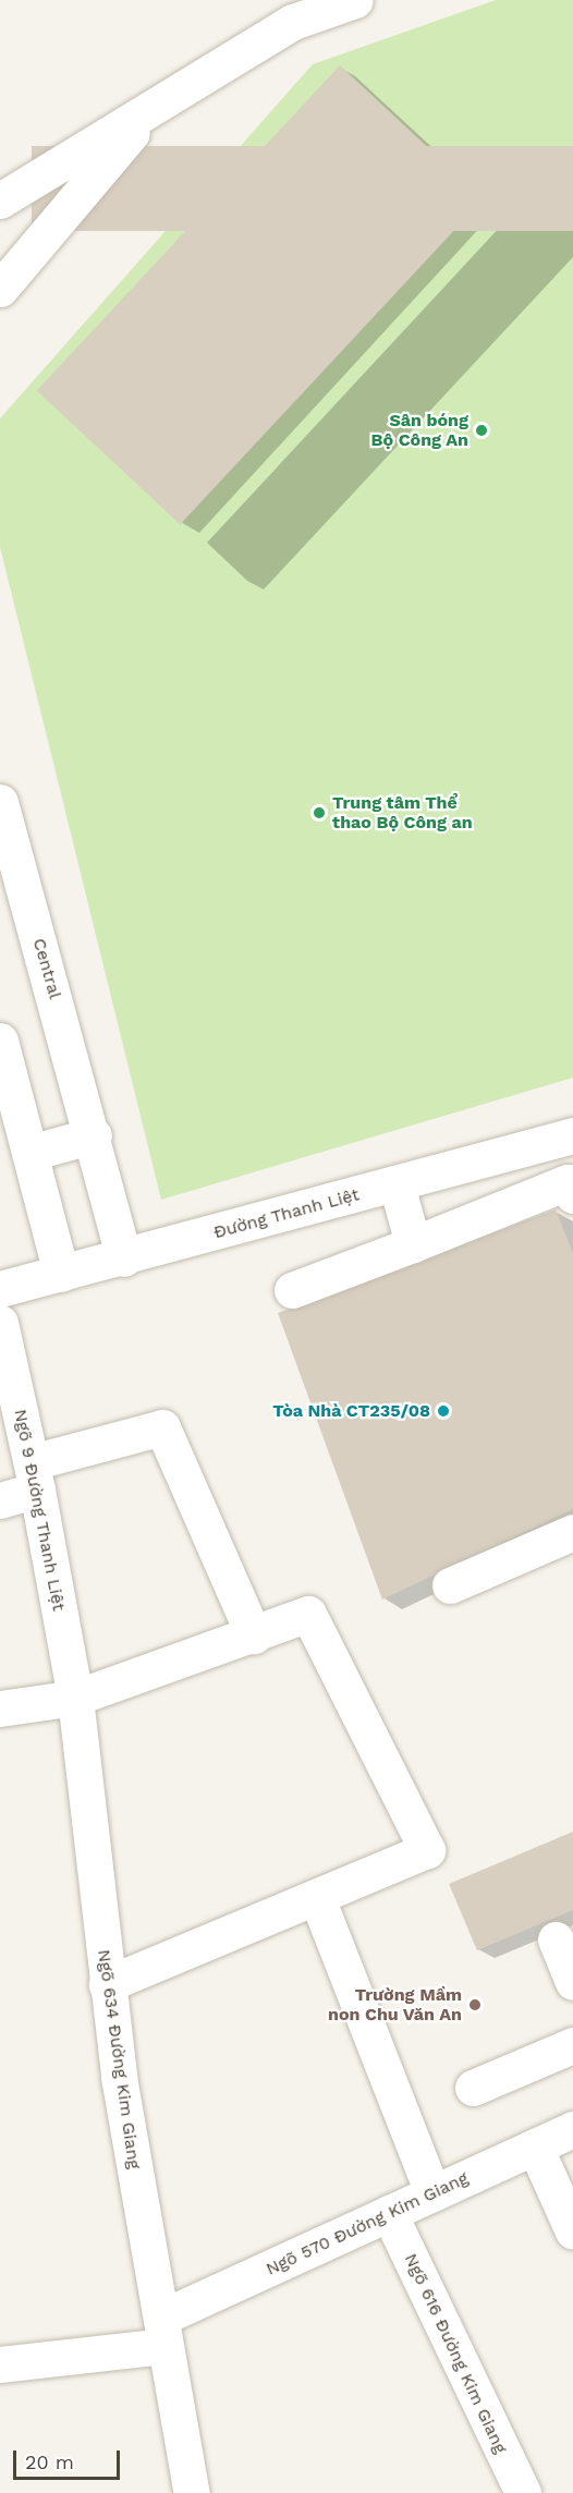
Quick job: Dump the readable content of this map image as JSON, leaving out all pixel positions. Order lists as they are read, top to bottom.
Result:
{
  "streets": {
    "street": [
      "Central",
      "Đường Thanh Liệt",
      "Ngõ 9 Đường Thanh Liệt",
      "Ngõ 634 Đường Kim Giang",
      "Ngõ 570 Đường Kim Giang",
      "Ngõ 616 Đường Kim Giang"
    ]
  },
  "crossings": [
    ["Central", "Đường Thanh Liệt"],
    ["Ngõ 9 Đường Thanh Liệt", "Ngõ 634 Đường Kim Giang"],
    ["Ngõ 634 Đường Kim Giang", "Ngõ 570 Đường Kim Giang"],
    ["Ngõ 570 Đường Kim Giang", "Ngõ 616 Đường Kim Giang"]
  ],
  "places": [
    "Sân bóng Bộ Công An",
    "Trung tâm Thể thao Bộ Công an",
    "Tòa Nhà CT235/08",
    "Trường Mầm non Chu Văn An"
  ],
  "scale_bar": "20 m"
}
